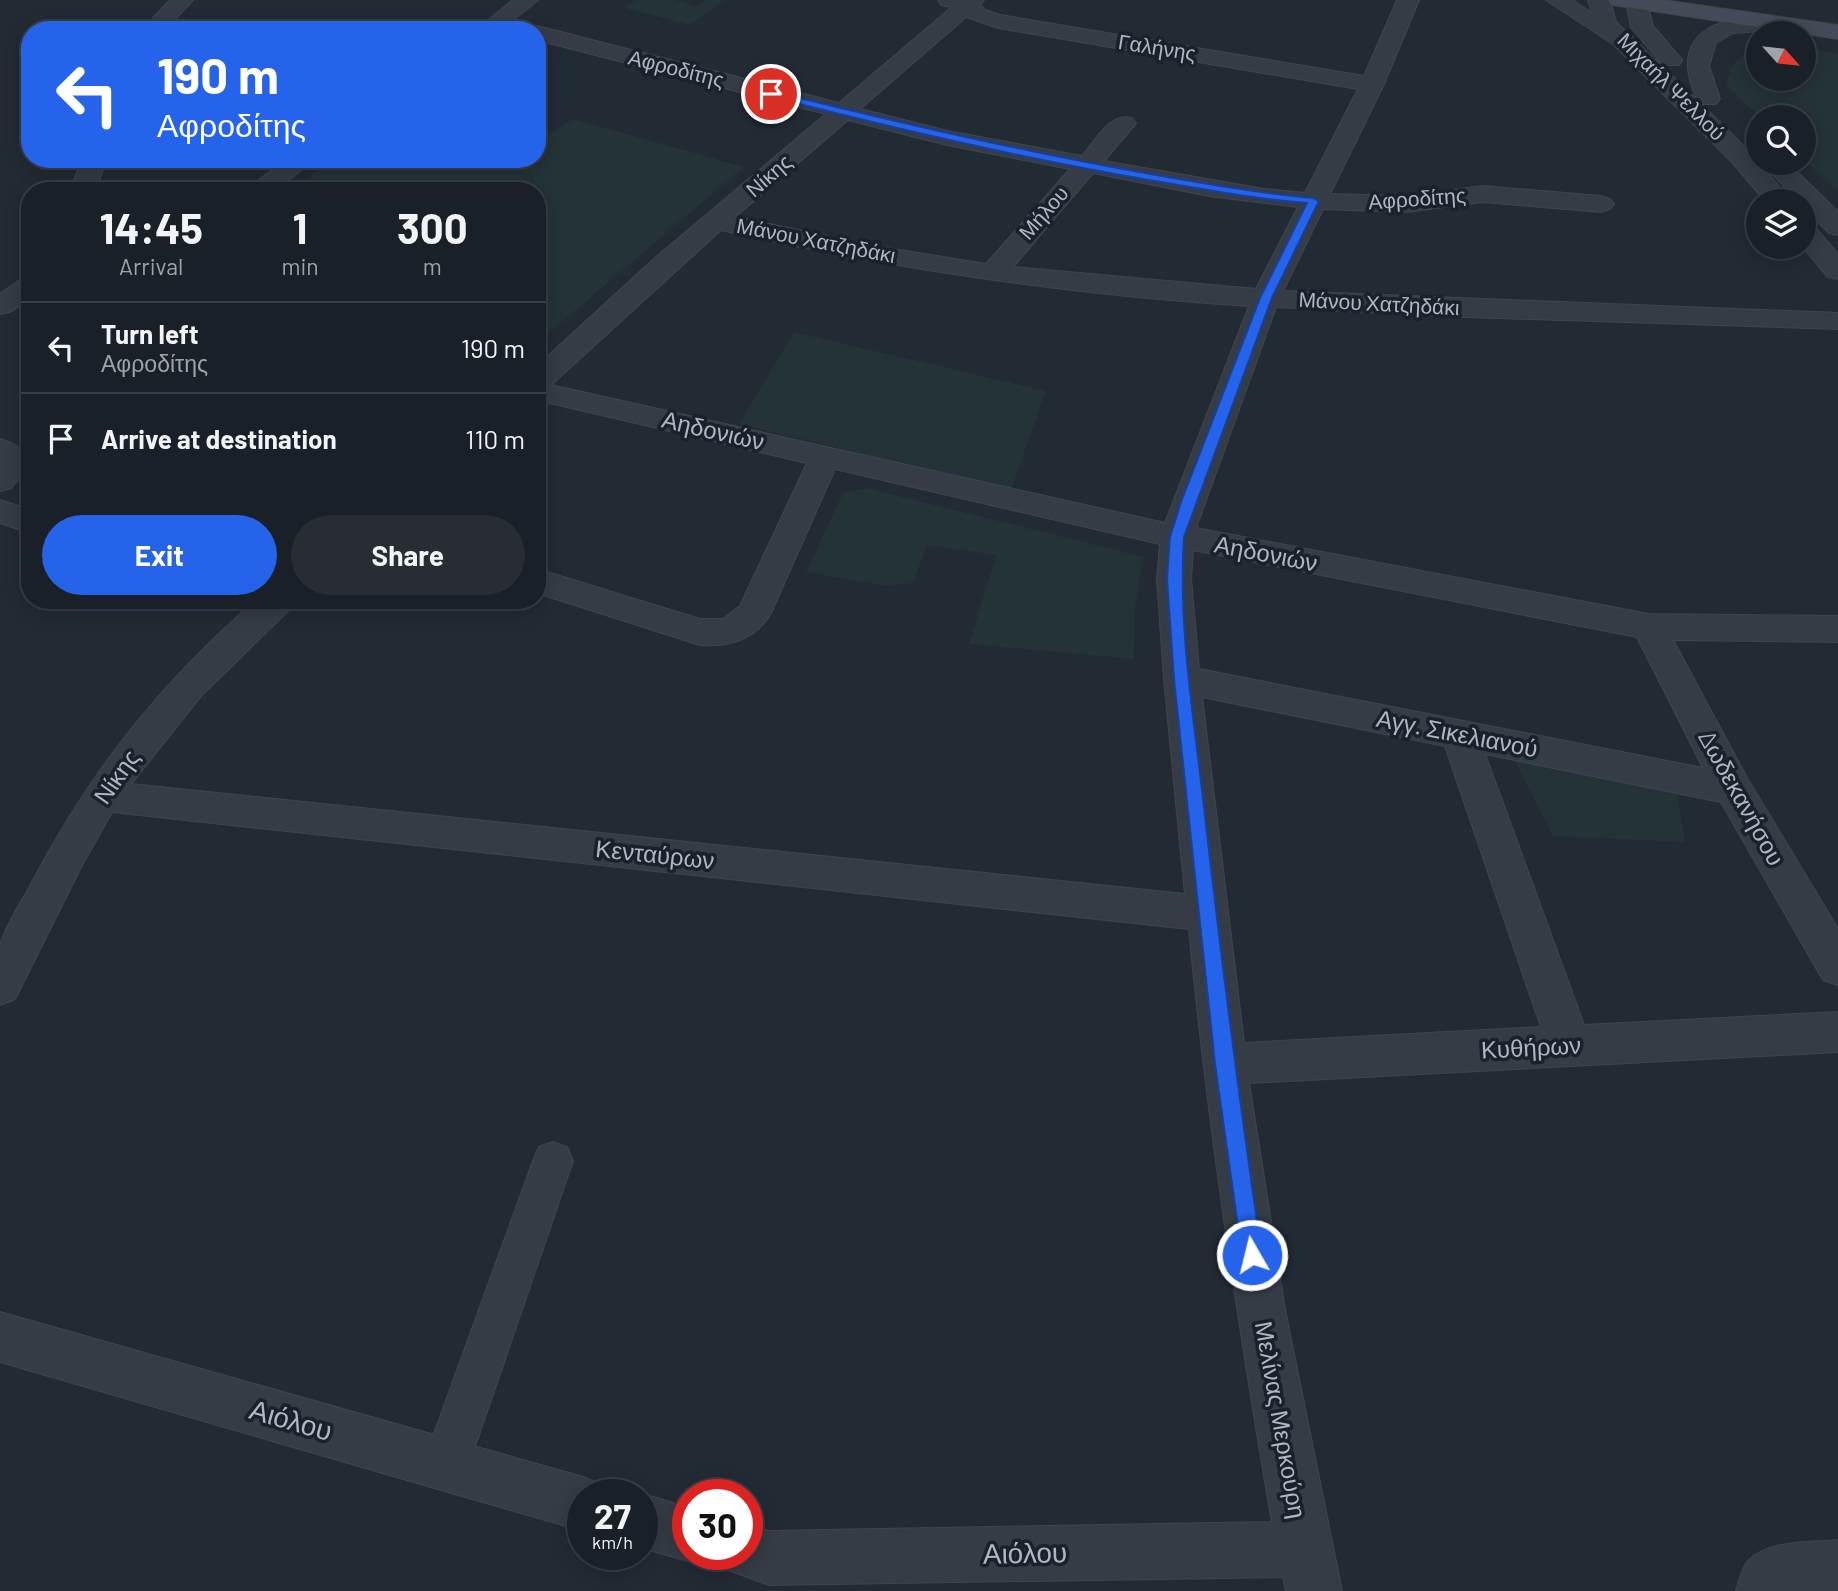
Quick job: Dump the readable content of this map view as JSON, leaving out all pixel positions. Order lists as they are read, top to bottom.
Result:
{
  "streets": {
    "street": [
      "Γαλήνης",
      "Αφροδίτης",
      "Μιχαήλ Ψελλού",
      "Νίκης",
      "Μήλου",
      "Μάνου Χατζηδάκι",
      "Αηδονιών",
      "Αγγ. Σικελιανού",
      "Δωδεκανήσου",
      "Κενταύρων",
      "Κυθήρων",
      "Αιόλου",
      "Μελίνας Μερκούρη"
    ]
  },
  "crossings": [
    ["Γαλήνης", "Νίκης"],
    ["Γαλήνης", "Μελίνας Μερκούρη"],
    ["Αφροδίτης", "Νίκης"],
    ["Αφροδίτης", "Μήλου"],
    ["Αφροδίτης", "Μελίνας Μερκούρη"],
    ["Νίκης", "Μάνου Χατζηδάκι"],
    ["Νίκης", "Κενταύρων"],
    ["Μήλου", "Μάνου Χατζηδάκι"],
    ["Μάνου Χατζηδάκι", "Μελίνας Μερκούρη"],
    ["Αηδονιών", "Δωδεκανήσου"],
    ["Αηδονιών", "Μελίνας Μερκούρη"],
    ["Αγγ. Σικελιανού", "Δωδεκανήσου"],
    ["Αγγ. Σικελιανού", "Μελίνας Μερκούρη"],
    ["Κενταύρων", "Μελίνας Μερκούρη"],
    ["Κυθήρων", "Μελίνας Μερκούρη"],
    ["Αιόλου", "Μελίνας Μερκούρη"]
  ],
  "north": "bottom right",
  "page": {
    "turn": ["190 m", "Αφροδίτης"],
    "eta": [
      "14:45",
      "Arrival",
      "1",
      "min",
      "300",
      "m"
    ],
    "list": [
      {
        "name": "Turn left",
        "note": "Αφροδίτης",
        "value": "190 m"
      },
      {
        "name": "Arrive at destination",
        "value": "110 m"
      }
    ],
    "buttons": ["Exit", "Share"],
    "speed": "27 km/h",
    "limit": "30"
  }
}
